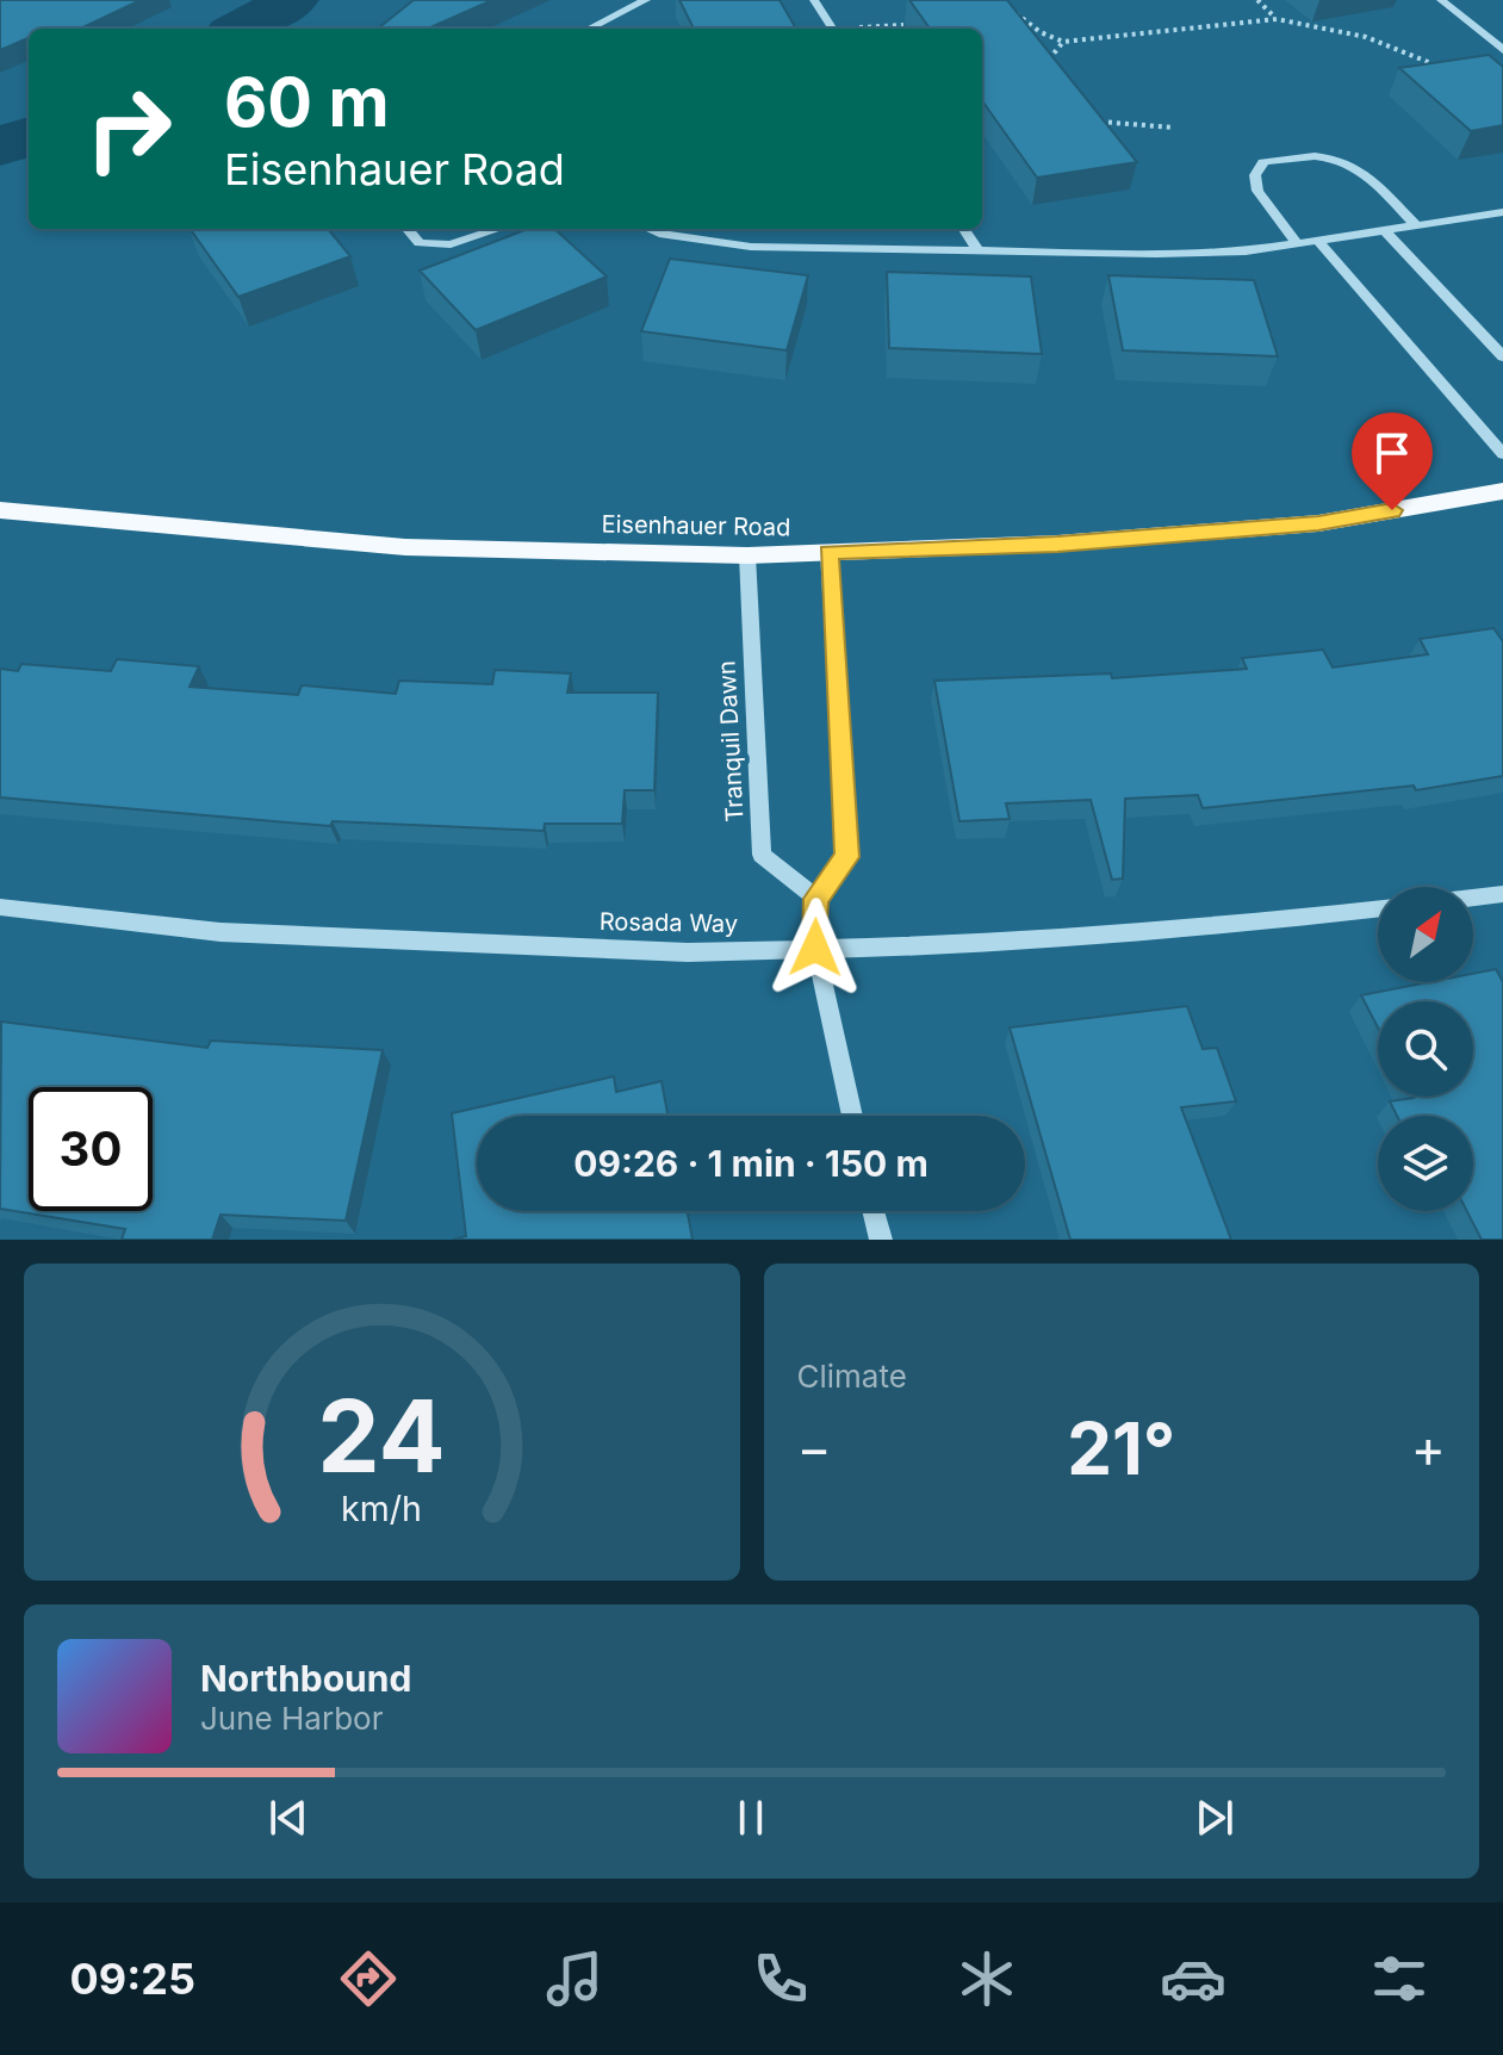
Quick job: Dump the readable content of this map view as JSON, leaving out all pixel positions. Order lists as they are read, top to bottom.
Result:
{
  "streets": {
    "main road": ["Eisenhauer Road"],
    "street": ["Tranquil Dawn", "Rosada Way"]
  },
  "crossings": [
    ["Eisenhauer Road", "Tranquil Dawn"]
  ],
  "north": "top right",
  "page": {
    "turn": ["60 m", "Eisenhauer Road"],
    "limit": "30",
    "trip": "09:26 · 1 min · 150 m",
    "tile": "Climate",
    "heat": ["−", "21°", "+"],
    "song": ["Northbound", "June Harbor"],
    "tabs": "09:25",
    "gauge": ["24", "km/h"]
  }
}
